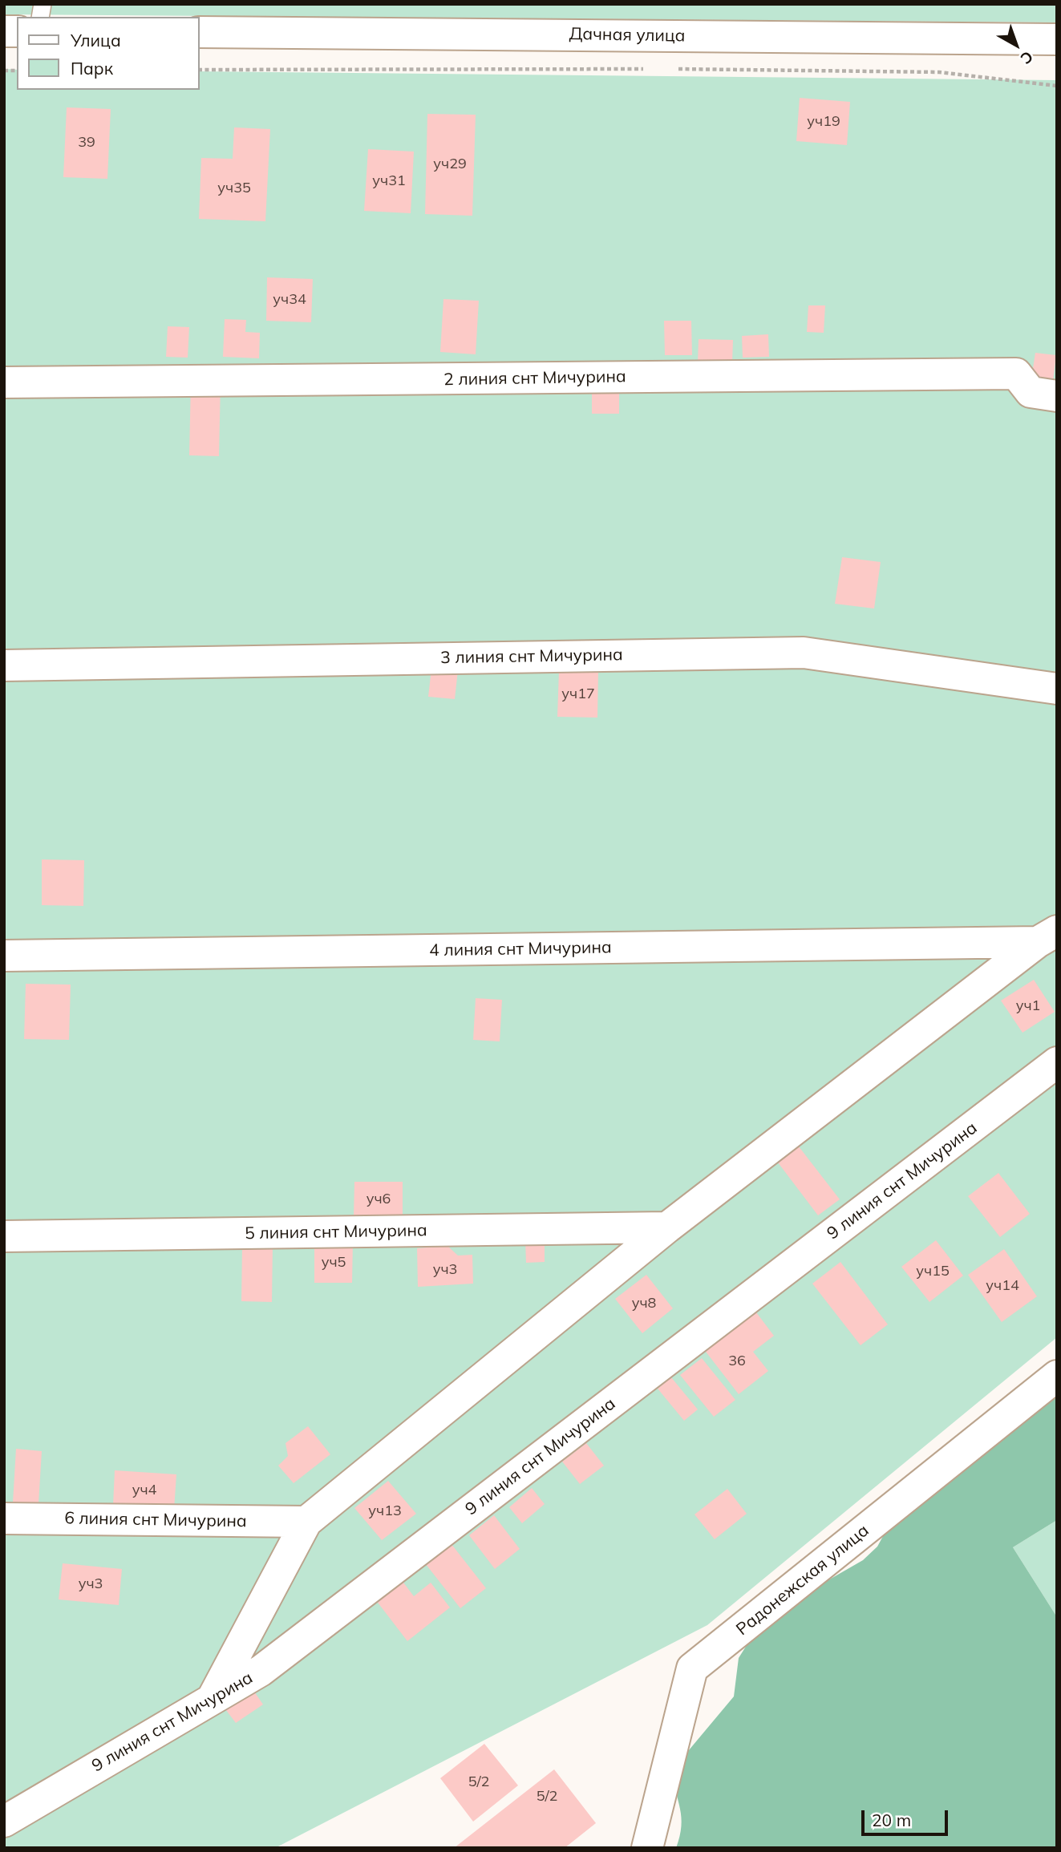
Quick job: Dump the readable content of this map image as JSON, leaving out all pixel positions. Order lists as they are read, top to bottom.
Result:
{
  "streets": {
    "street": [
      "Дачная улица",
      "2 линия снт Мичурина",
      "3 линия снт Мичурина",
      "4 линия снт Мичурина",
      "9 линия снт Мичурина",
      "5 линия снт Мичурина",
      "6 линия снт Мичурина",
      "Радонежская улица"
    ]
  },
  "house_numbers": [
    "уч19",
    "39",
    "уч29",
    "уч31",
    "уч35",
    "уч34",
    "уч17",
    "уч1",
    "уч6",
    "уч5",
    "уч3",
    "уч15",
    "уч14",
    "уч8",
    "36",
    "уч4",
    "уч13",
    "уч3",
    "5/2",
    "5/2"
  ],
  "legend": ["Улица", "Парк"],
  "scale_bar": "20 m",
  "north": "bottom right"
}
